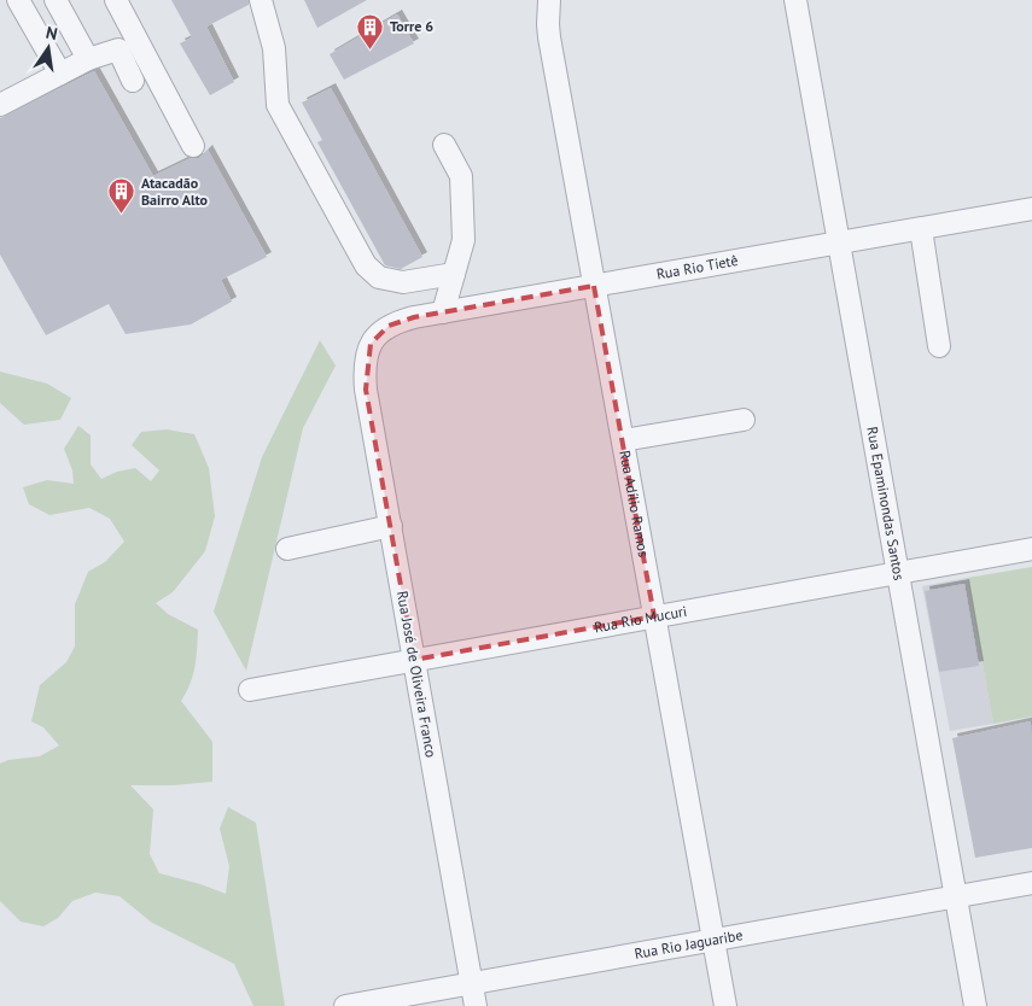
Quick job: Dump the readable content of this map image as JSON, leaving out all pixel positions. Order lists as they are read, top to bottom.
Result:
{
  "streets": {
    "street": [
      "Rua Rio Tietê",
      "Rua Adílio Ramos",
      "Rua Epaminondas Santos",
      "Rua Rio Mucuri",
      "Rua José de Oliveira Franco",
      "Rua Rio Jaguaribe"
    ]
  },
  "crossings": [
    ["Rua Rio Tietê", "Rua Adílio Ramos"],
    ["Rua Rio Tietê", "Rua Epaminondas Santos"],
    ["Rua Rio Tietê", "Rua José de Oliveira Franco"],
    ["Rua Adílio Ramos", "Rua Rio Mucuri"],
    ["Rua Adílio Ramos", "Rua Rio Jaguaribe"],
    ["Rua Epaminondas Santos", "Rua Rio Mucuri"],
    ["Rua Epaminondas Santos", "Rua Rio Jaguaribe"],
    ["Rua Rio Mucuri", "Rua José de Oliveira Franco"],
    ["Rua José de Oliveira Franco", "Rua Rio Jaguaribe"]
  ],
  "places": {
    "building": ["Torre 6", "Atacadão Bairro Alto"]
  },
  "north": "top"
}
